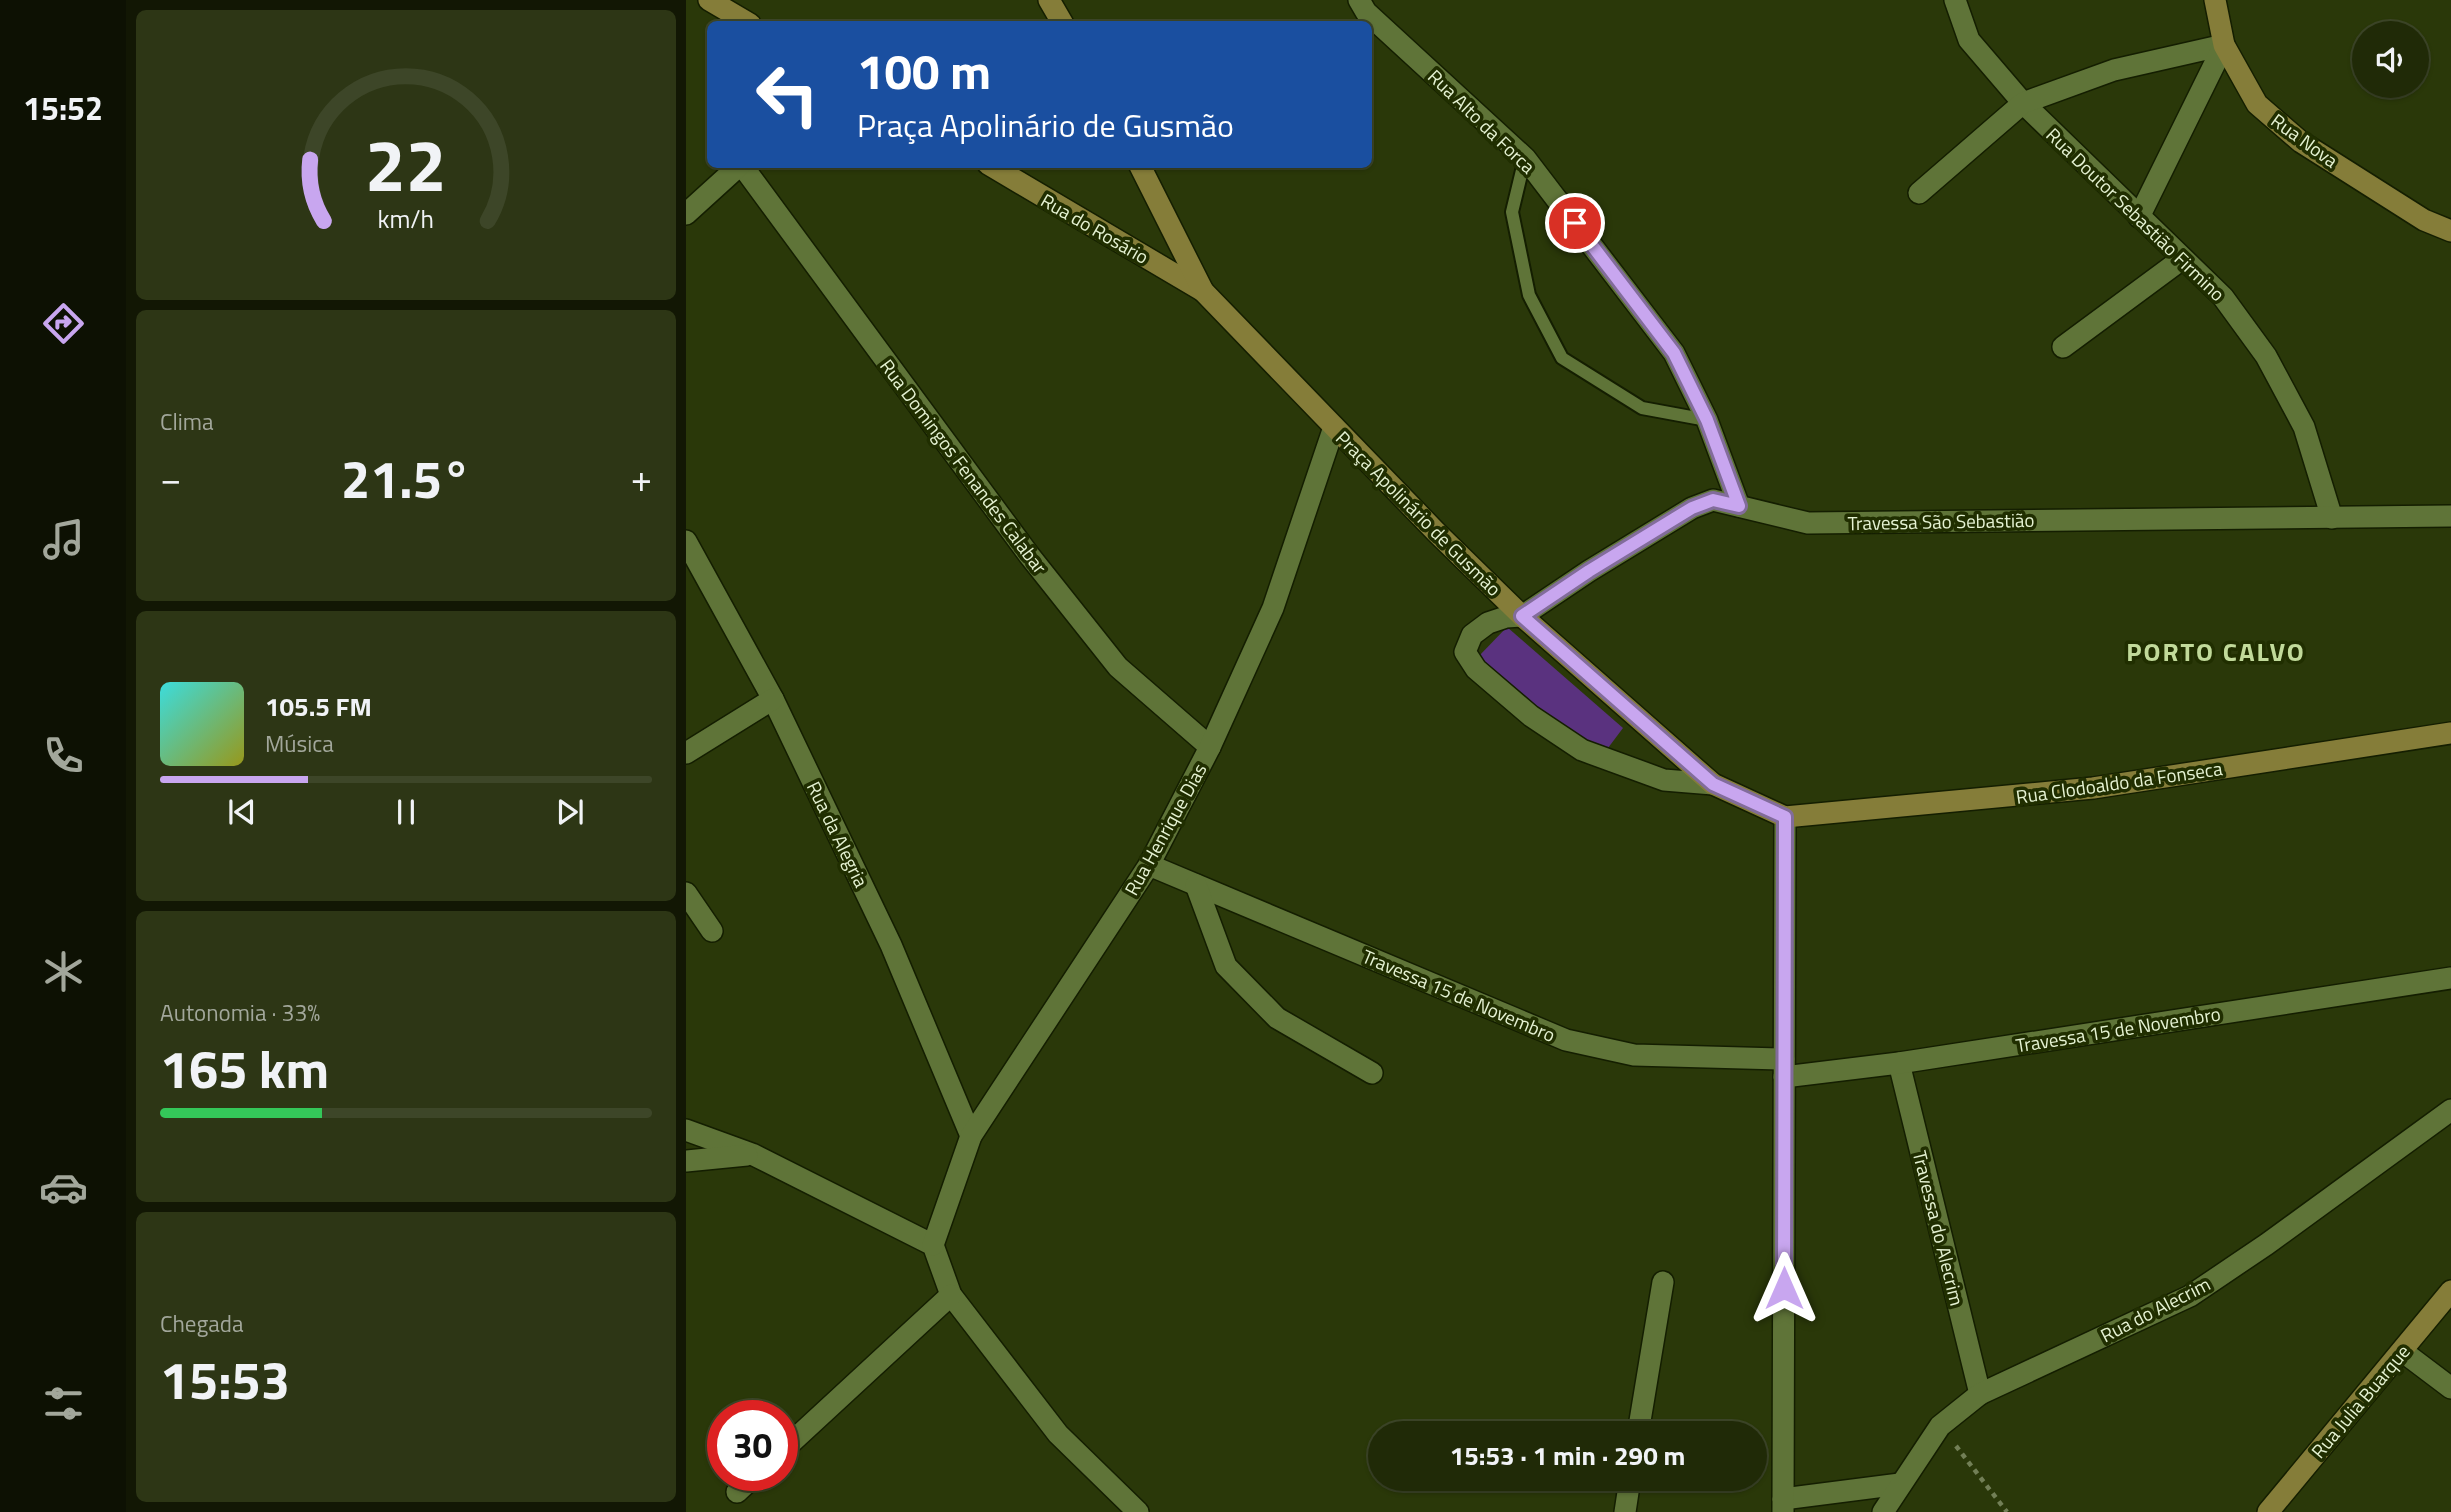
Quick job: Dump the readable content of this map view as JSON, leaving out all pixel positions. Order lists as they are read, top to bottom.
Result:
{
  "streets": {
    "street": [
      "Rua Alto da Forca",
      "Rua Nova",
      "Rua Doutor Sebastião Firmino",
      "Rua do Rosário",
      "Rua Domingos Fenandes Calabar",
      "Praça Apolinário de Gusmão",
      "Travessa São Sebastião",
      "Rua Clodoaldo da Fonseca",
      "Rua Henrique Dias",
      "Rua da Alegria",
      "Travessa 15 de Novembro",
      "Travessa do Alecrim",
      "Rua do Alecrim",
      "Rua Julia Buarque"
    ]
  },
  "crossings": [
    ["Rua Alto da Forca", "Travessa São Sebastião"],
    ["Rua Doutor Sebastião Firmino", "Travessa São Sebastião"],
    ["Rua do Rosário", "Praça Apolinário de Gusmão"],
    ["Rua Domingos Fenandes Calabar", "Rua Henrique Dias"],
    ["Praça Apolinário de Gusmão", "Travessa São Sebastião"],
    ["Praça Apolinário de Gusmão", "Rua Clodoaldo da Fonseca"],
    ["Praça Apolinário de Gusmão", "Rua Henrique Dias"],
    ["Rua Henrique Dias", "Rua da Alegria"],
    ["Rua Henrique Dias", "Travessa 15 de Novembro"],
    ["Travessa 15 de Novembro", "Travessa do Alecrim"],
    ["Travessa do Alecrim", "Rua do Alecrim"]
  ],
  "districts": ["PORTO CALVO"],
  "page": {
    "tabs": "15:52",
    "turn": ["100 m", "Praça Apolinário de Gusmão"],
    "tile": [
      "Clima",
      ["Autonomia · 33%", "165 km"],
      ["Chegada", "15:53"]
    ],
    "heat": ["−", "21.5°", "+"],
    "song": ["105.5 FM", "Música"],
    "limit": "30",
    "trip": "15:53 · 1 min · 290 m",
    "gauge": ["22", "km/h"]
  }
}
